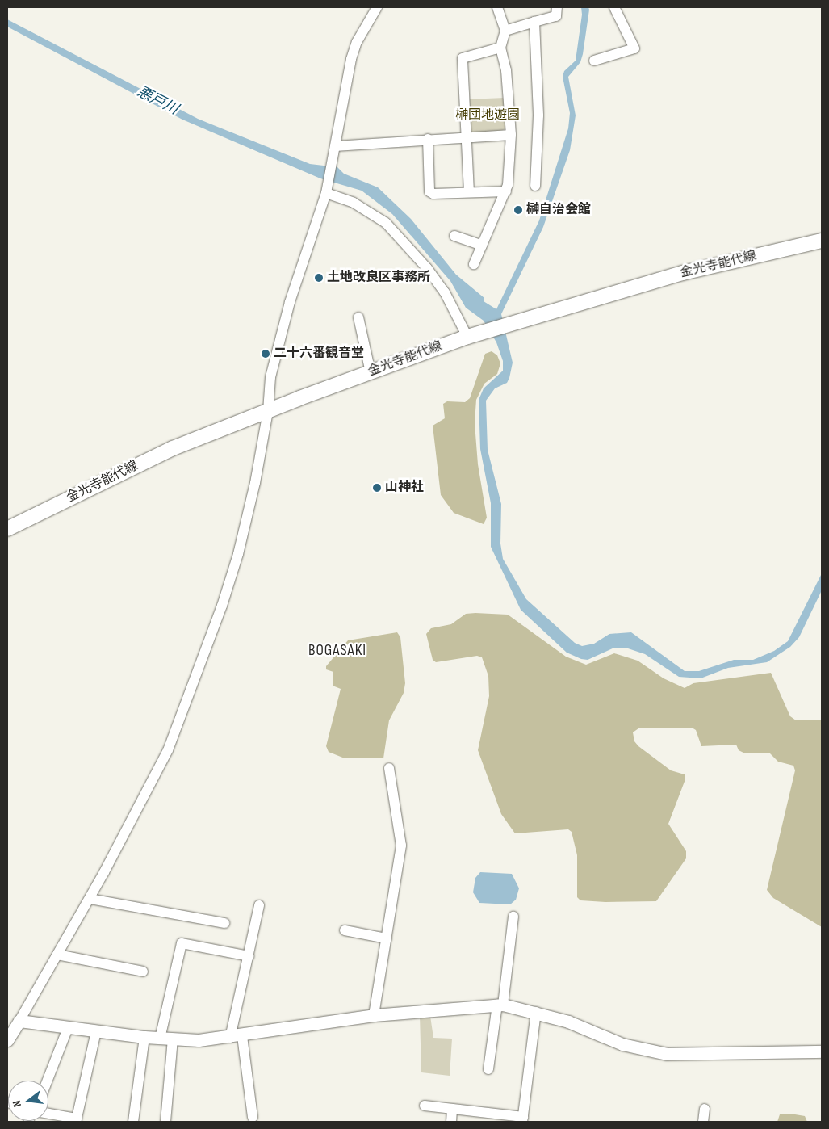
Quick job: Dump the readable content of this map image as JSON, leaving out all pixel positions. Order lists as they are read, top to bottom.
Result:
{
  "streets": {
    "main road": ["金光寺能代線"]
  },
  "districts": ["BOGASAKI"],
  "water": ["悪戸川"],
  "parks": ["榊団地遊園"],
  "places": [
    "榊自治会館",
    "土地改良区事務所",
    "二十六番観音堂",
    "山神社"
  ],
  "north": "left"
}
